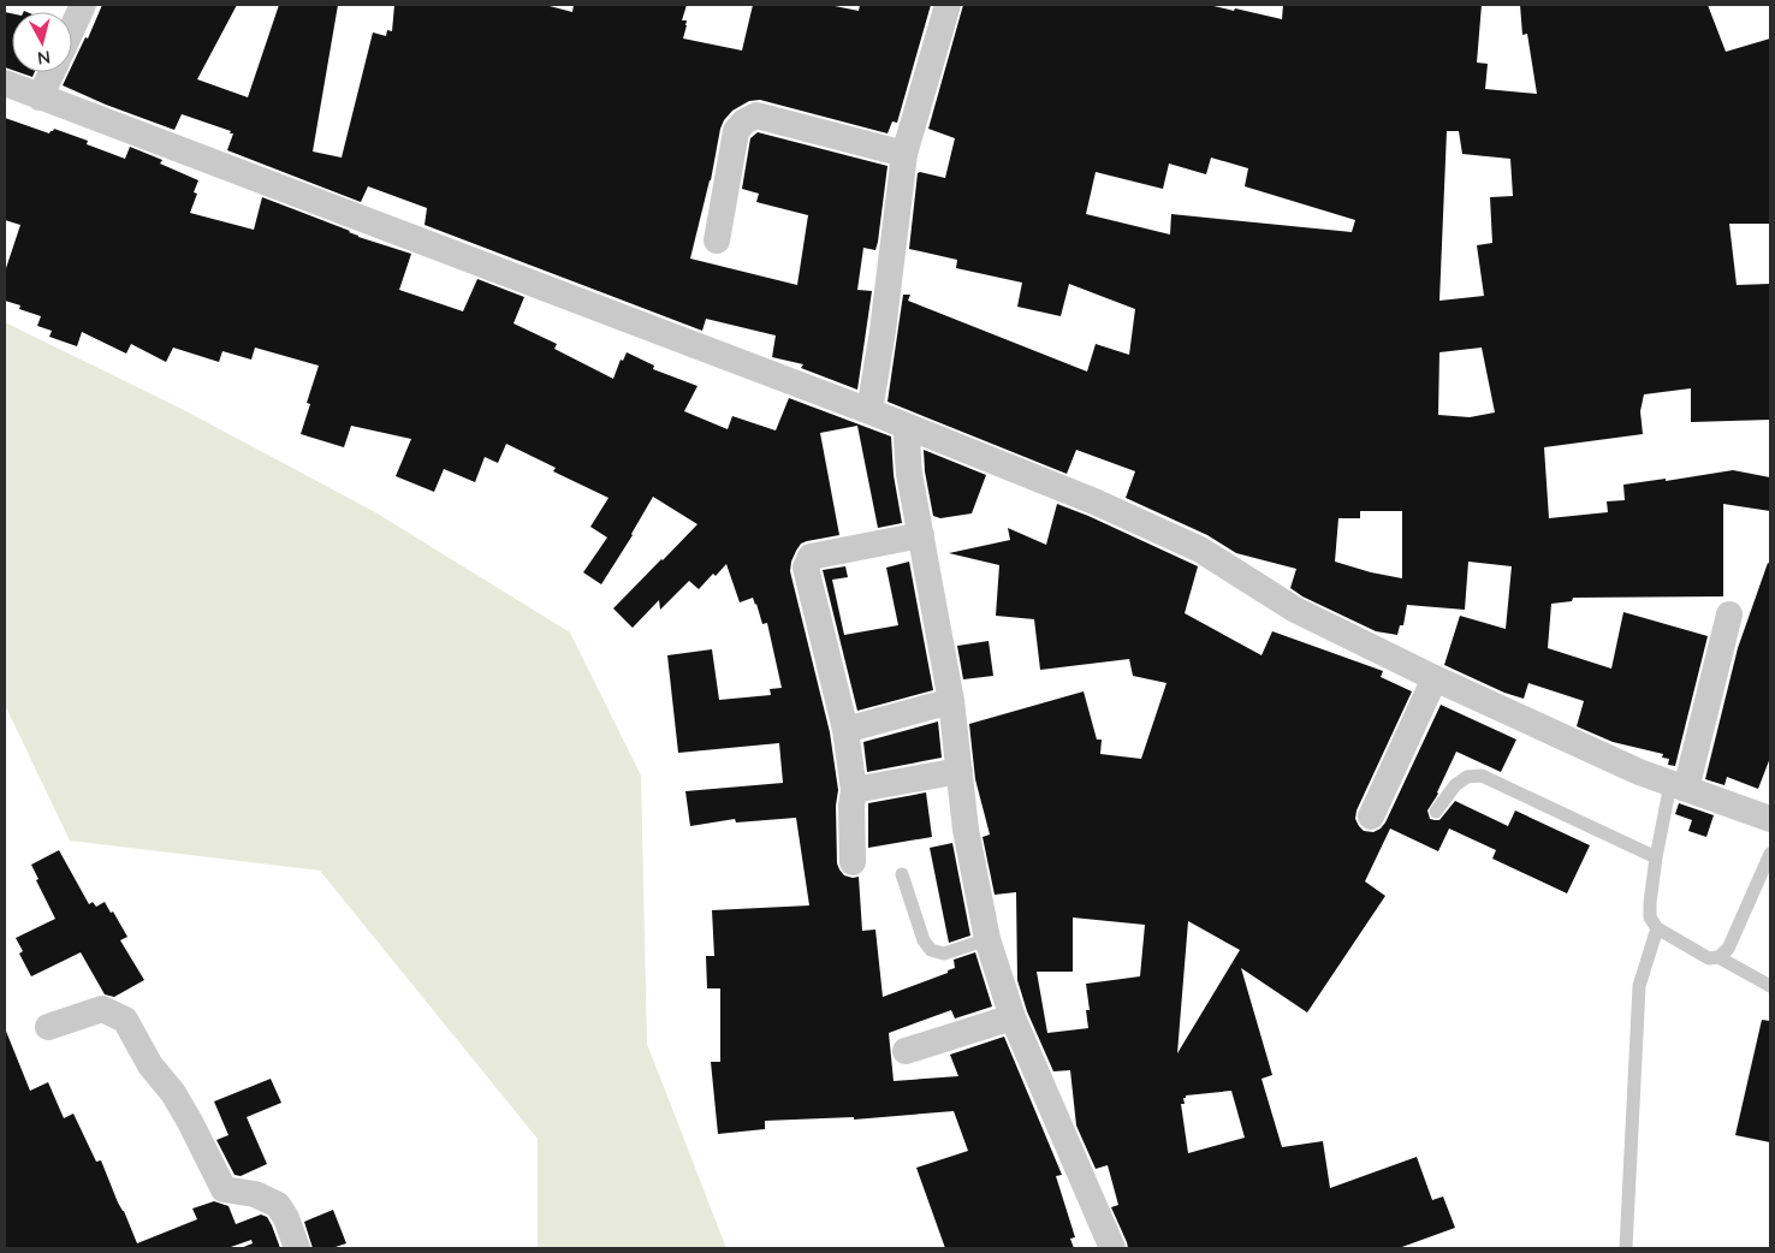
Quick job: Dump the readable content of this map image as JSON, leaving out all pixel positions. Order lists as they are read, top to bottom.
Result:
{
  "north": "bottom"
}
